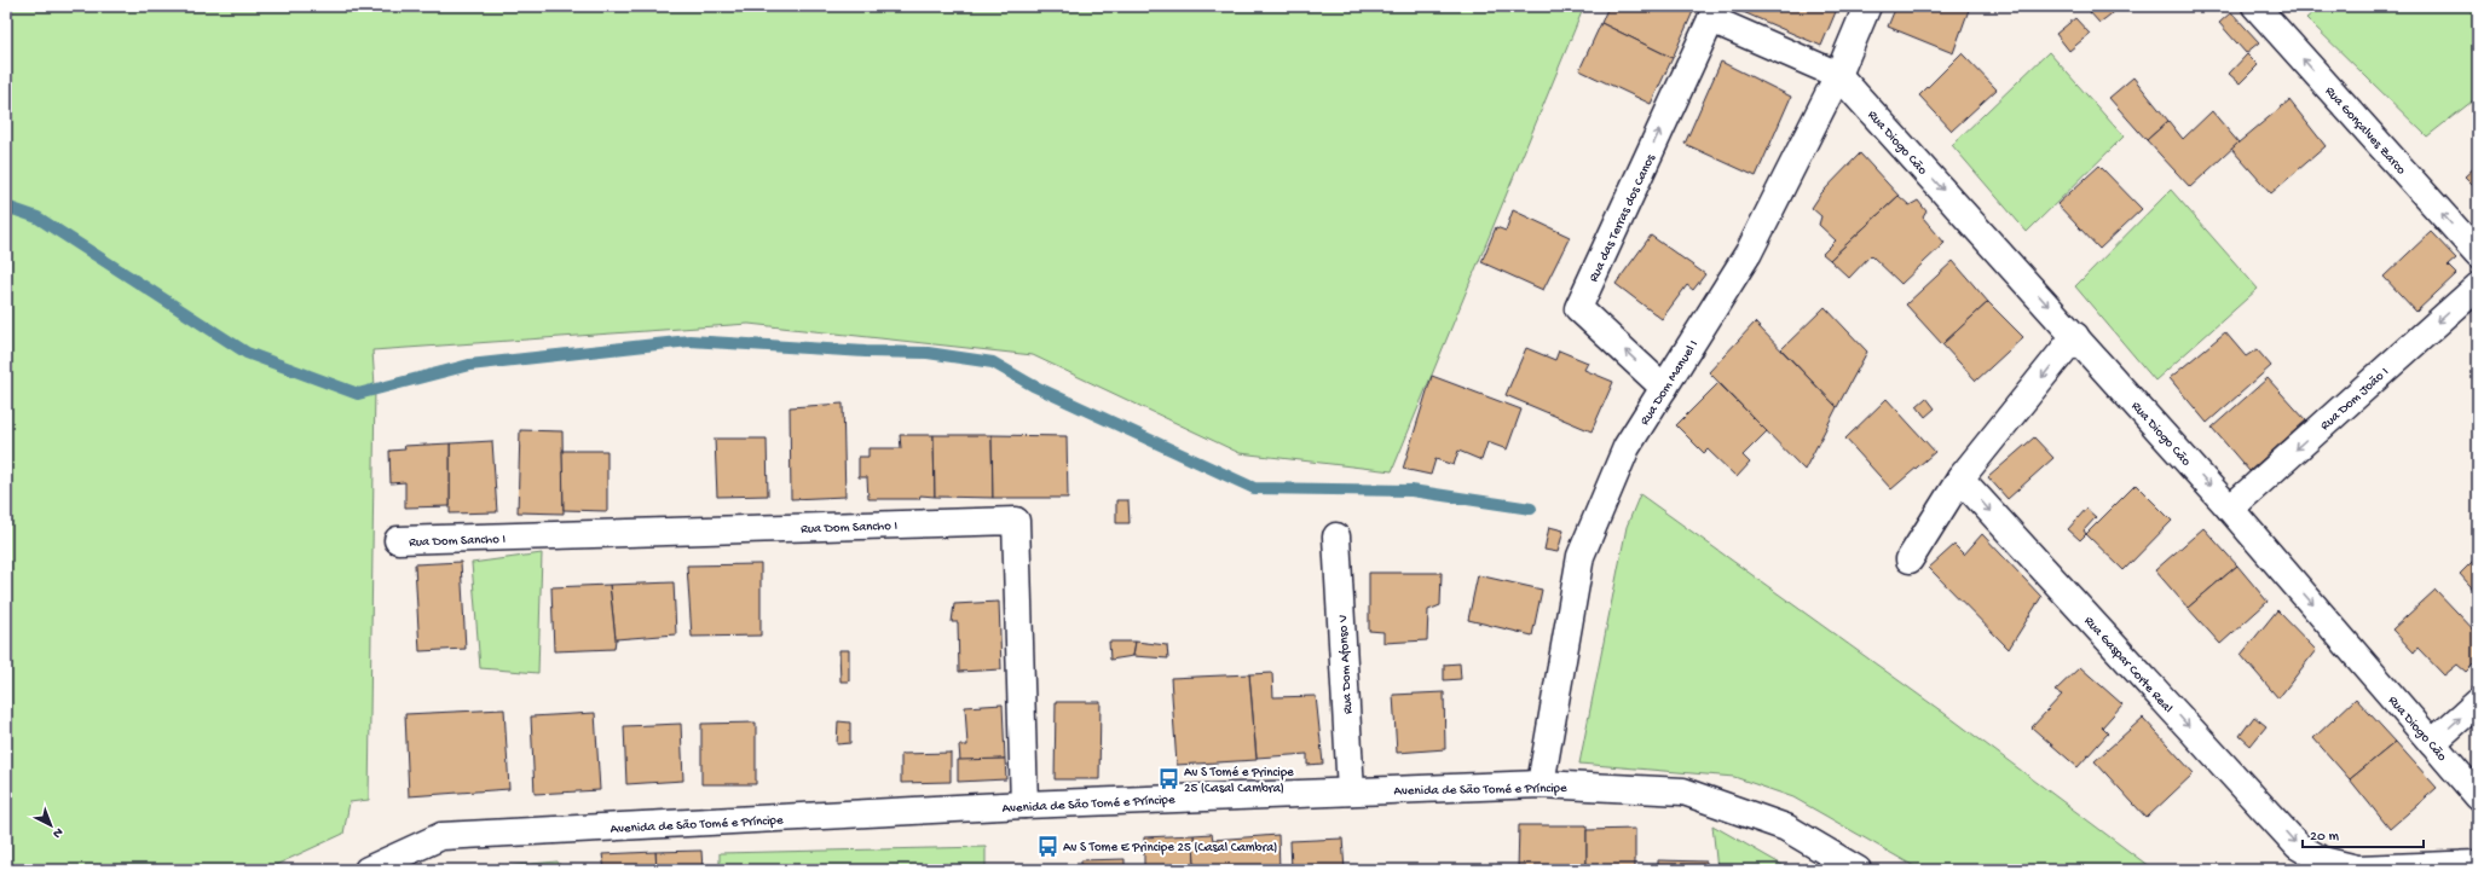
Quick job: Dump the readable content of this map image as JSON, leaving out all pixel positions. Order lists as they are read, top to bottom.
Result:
{
  "streets": {
    "street": [
      "Rua Gonçalves Zarco",
      "Rua Diogo Cão",
      "Rua das Terras dos Canos",
      "Rua Dom Manuel I",
      "Rua Dom João I",
      "Rua Dom Sancho I",
      "Rua Gaspar Corte Real",
      "Rua Dom Afonso V",
      "Avenida de São Tomé e Príncipe"
    ]
  },
  "crossings": [
    ["Rua Diogo Cão", "Rua das Terras dos Canos"],
    ["Rua Diogo Cão", "Rua Dom Manuel I"],
    ["Rua Diogo Cão", "Rua Dom João I"],
    ["Rua das Terras dos Canos", "Rua Dom Manuel I"],
    ["Rua Dom Manuel I", "Avenida de São Tomé e Príncipe"],
    ["Rua Dom Sancho I", "Avenida de São Tomé e Príncipe"],
    ["Rua Dom Afonso V", "Avenida de São Tomé e Príncipe"]
  ],
  "one_way": [
    "Rua Gonçalves Zarco",
    "Rua Diogo Cão",
    "Rua das Terras dos Canos",
    "Rua Dom João I",
    "Rua Gaspar Corte Real"
  ],
  "places": {
    "bus stop": ["Av S Tomé e Principe 25 (Casal Cambra)", "Av S Tome E Principe 25 (Casal Cambra)"]
  },
  "scale_bar": "20 m",
  "north": "bottom right"
}
